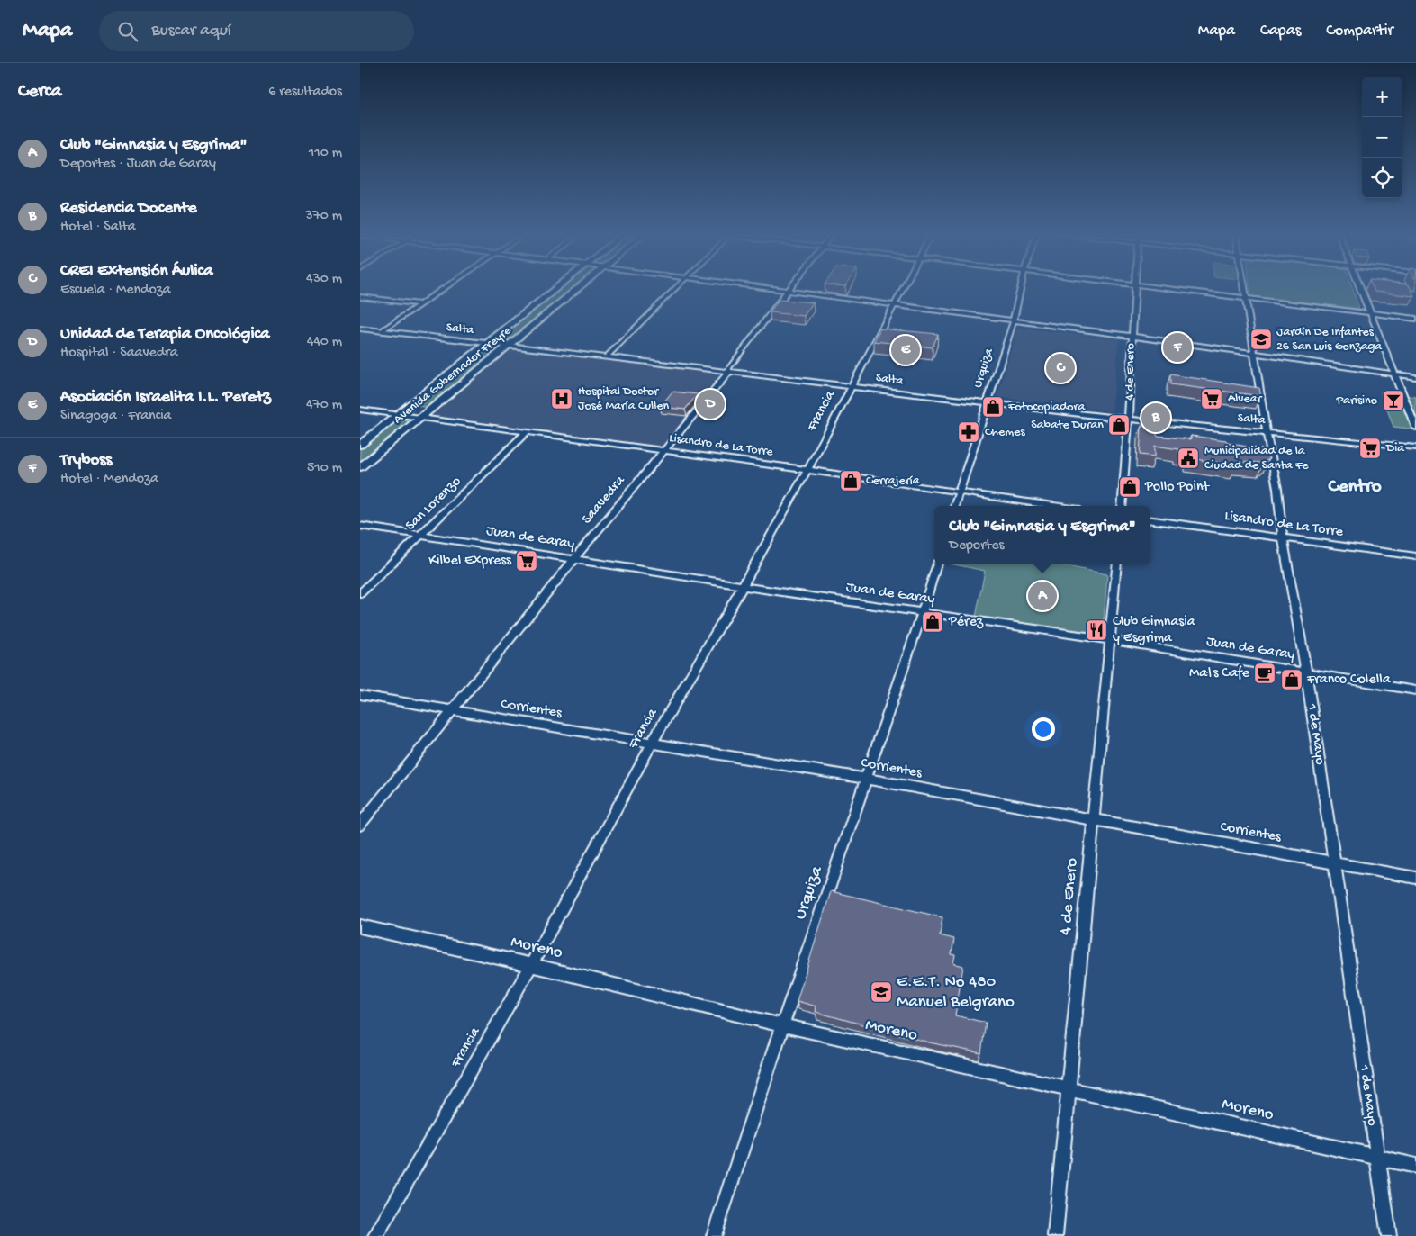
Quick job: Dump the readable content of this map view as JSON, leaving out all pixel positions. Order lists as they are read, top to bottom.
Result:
{
  "streets": {
    "main road": ["Avenida Gobernador Freyre"],
    "street": [
      "Salta",
      "Urquiza",
      "4 de Enero",
      "Francia",
      "Lisandro de La Torre",
      "Saavedra",
      "San Lorenzo",
      "Juan de Garay",
      "Corrientes",
      "1 de Mayo",
      "Moreno"
    ]
  },
  "crossings": [
    ["Salta", "Urquiza"],
    ["Salta", "4 de Enero"],
    ["Salta", "Avenida Gobernador Freyre"],
    ["Salta", "Francia"],
    ["Salta", "Saavedra"],
    ["Salta", "1 de Mayo"],
    ["Urquiza", "Lisandro de La Torre"],
    ["Urquiza", "Juan de Garay"],
    ["Urquiza", "Corrientes"],
    ["Urquiza", "Moreno"],
    ["4 de Enero", "Juan de Garay"],
    ["4 de Enero", "Corrientes"],
    ["4 de Enero", "Moreno"],
    ["Avenida Gobernador Freyre", "Lisandro de La Torre"],
    ["Francia", "Lisandro de La Torre"],
    ["Francia", "Juan de Garay"],
    ["Francia", "Corrientes"],
    ["Francia", "Moreno"],
    ["Lisandro de La Torre", "Saavedra"],
    ["Lisandro de La Torre", "San Lorenzo"],
    ["Lisandro de La Torre", "1 de Mayo"],
    ["Saavedra", "Juan de Garay"],
    ["Saavedra", "Corrientes"],
    ["San Lorenzo", "Juan de Garay"],
    ["Juan de Garay", "1 de Mayo"],
    ["Corrientes", "1 de Mayo"],
    ["1 de Mayo", "Moreno"]
  ],
  "districts": ["Centro"],
  "places": {
    "school or university": ["Jardín De Infantes 26 San Luis Gonzaga", "E.E.T. No 480 Manuel Belgrano"],
    "hospital": ["Hospital Doctor José María Cullen"],
    "supermarket": ["Alvear", "Dia", "Kilbel Express"],
    "bar": ["Parisino"],
    "shop": [
      "Fotocopiadora",
      "Sabate Duran",
      "Cerrajería",
      "Pollo Point",
      "Pérez",
      "Franco Colella"
    ],
    "pharmacy": ["Chemes"],
    "public building": ["Municipalidad de la Ciudad de Santa Fe"],
    "restaurant": ["Club Gimnasia y Esgrima"],
    "cafe": ["Mats Cafe"]
  },
  "page": {
    "header": "Mapa",
    "search": "Buscar aquí",
    "nav": ["Mapa", "Capas", "Compartir"],
    "heading": ["Cerca", "6 resultados"],
    "map_buttons": ["+", "−"],
    "list": [
      {
        "mark": "A",
        "name": "Club \"Gimnasia y Esgrima\"",
        "note": "Deportes · Juan de Garay",
        "value": "110 m"
      },
      {
        "mark": "B",
        "name": "Residencia Docente",
        "note": "Hotel · Salta",
        "value": "370 m"
      },
      {
        "mark": "C",
        "name": "CREI Extensión Áulica",
        "note": "Escuela · Mendoza",
        "value": "430 m"
      },
      {
        "mark": "D",
        "name": "Unidad de Terapia Oncológica",
        "note": "Hospital · Saavedra",
        "value": "440 m"
      },
      {
        "mark": "E",
        "name": "Asociación Israelita I.L. Peretz",
        "note": "Sinagoga · Francia",
        "value": "470 m"
      },
      {
        "mark": "F",
        "name": "Tryboss",
        "note": "Hotel · Mendoza",
        "value": "510 m"
      }
    ],
    "pins": [
      "F",
      "E",
      "C",
      "D",
      "B",
      "A"
    ],
    "popup": ["Club \"Gimnasia y Esgrima\"", "Deportes"]
  }
}
